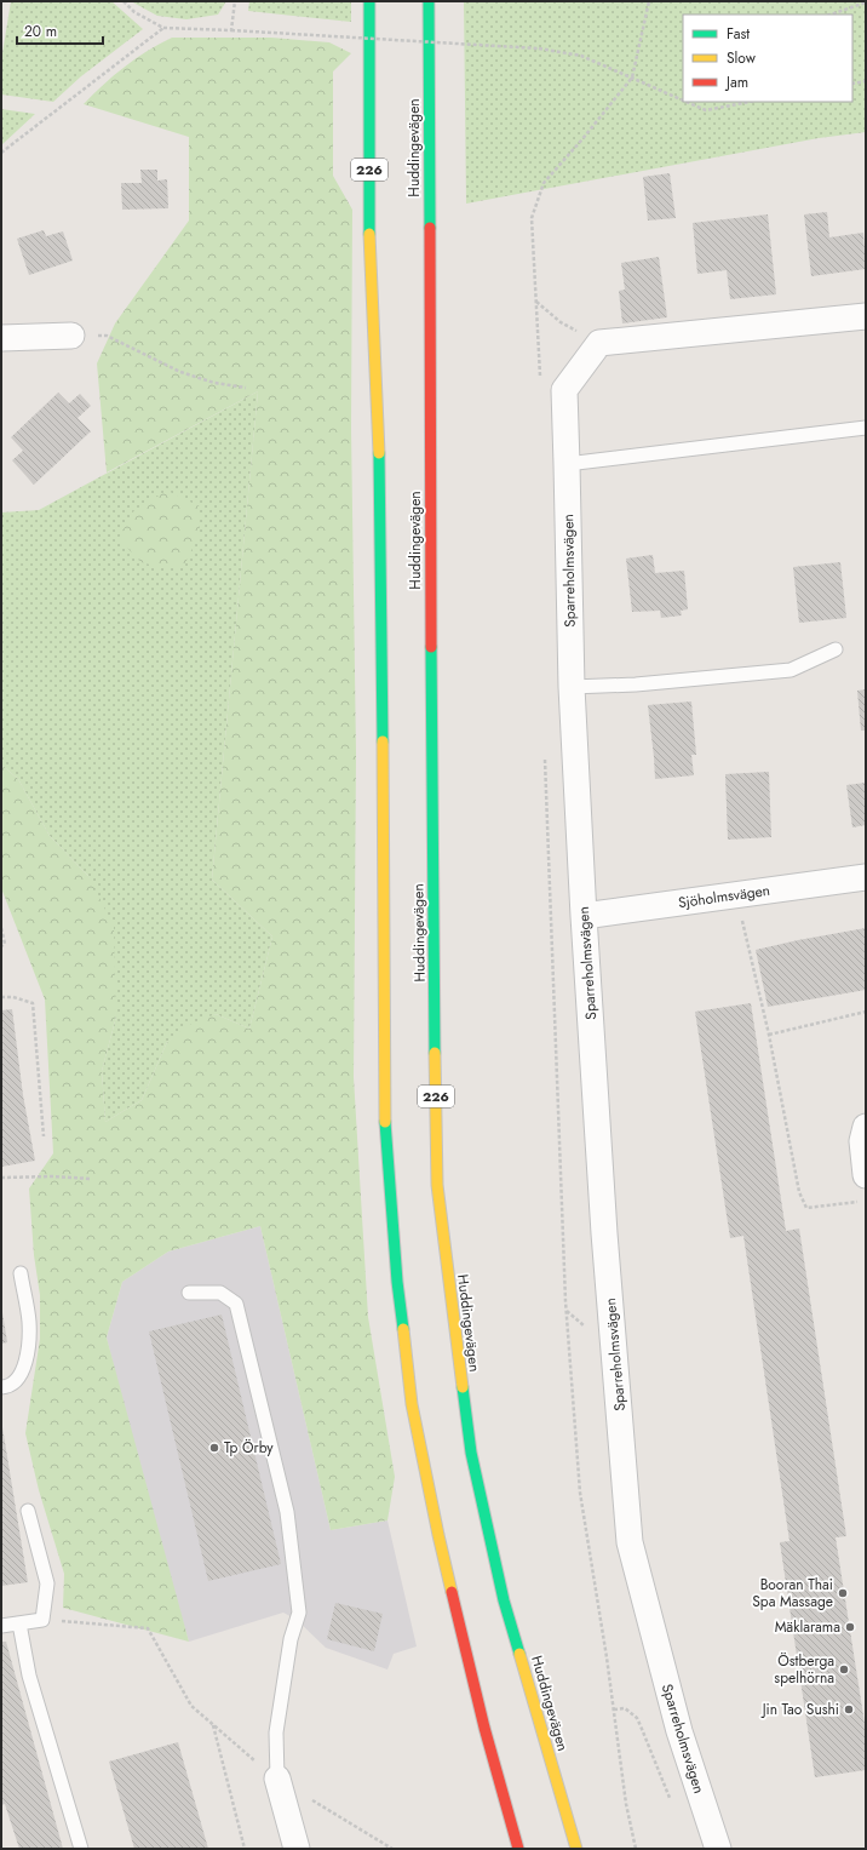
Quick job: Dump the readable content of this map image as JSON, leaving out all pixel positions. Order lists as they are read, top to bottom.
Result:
{
  "streets": {
    "main road": ["Huddingevägen", "226"],
    "street": ["Sparreholmsvägen", "Sjöholmsvägen"]
  },
  "crossings": [
    ["Sparreholmsvägen", "Sjöholmsvägen"]
  ],
  "places": [
    "Tp Örby",
    "Booran Thai Spa Massage",
    "Mäklarama",
    "Östberga spelhörna",
    "Jin Tao Sushi"
  ],
  "legend": ["Fast", "Slow", "Jam"],
  "scale_bar": "20 m"
}
